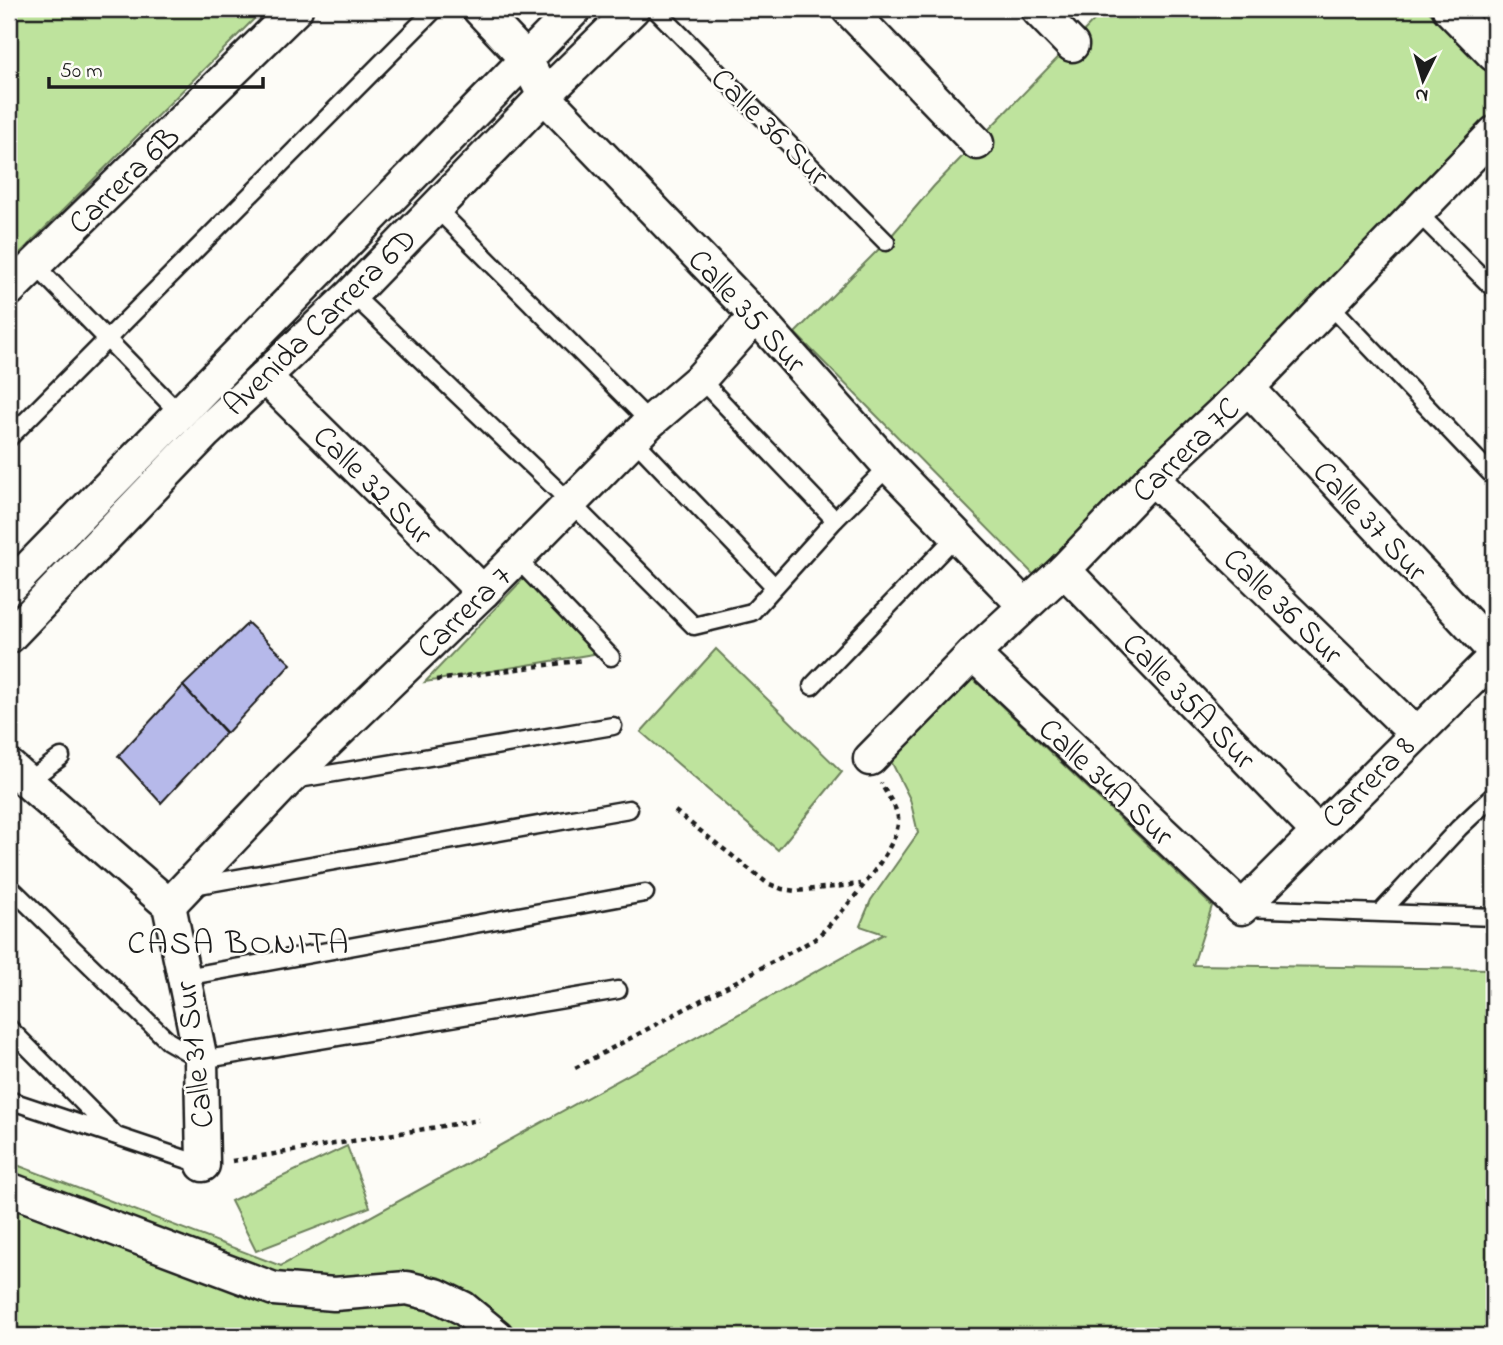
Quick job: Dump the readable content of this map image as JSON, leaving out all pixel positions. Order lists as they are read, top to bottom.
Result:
{
  "streets": {
    "street": [
      "Calle 36 Sur",
      "Carrera 6B",
      "Calle 35 Sur",
      "Avenida Carrera 6D",
      "Carrera 7C",
      "Calle 32 Sur",
      "Calle 37 Sur",
      "Carrera 7",
      "Calle 35A Sur",
      "Calle 34A Sur",
      "Carrera 8",
      "Calle 31 Sur"
    ]
  },
  "crossings": [
    ["Calle 36 Sur", "Carrera 7C"],
    ["Calle 36 Sur", "Carrera 8"],
    ["Calle 35 Sur", "Avenida Carrera 6D"],
    ["Calle 35 Sur", "Carrera 7C"],
    ["Calle 35 Sur", "Carrera 7"],
    ["Avenida Carrera 6D", "Calle 32 Sur"],
    ["Carrera 7C", "Calle 37 Sur"],
    ["Carrera 7C", "Calle 35A Sur"],
    ["Carrera 7C", "Calle 34A Sur"],
    ["Calle 32 Sur", "Carrera 7"],
    ["Carrera 7", "Calle 31 Sur"],
    ["Calle 35A Sur", "Carrera 8"],
    ["Calle 34A Sur", "Carrera 8"]
  ],
  "districts": ["CASA BONITA"],
  "scale_bar": "50 m",
  "north": "bottom"
}
